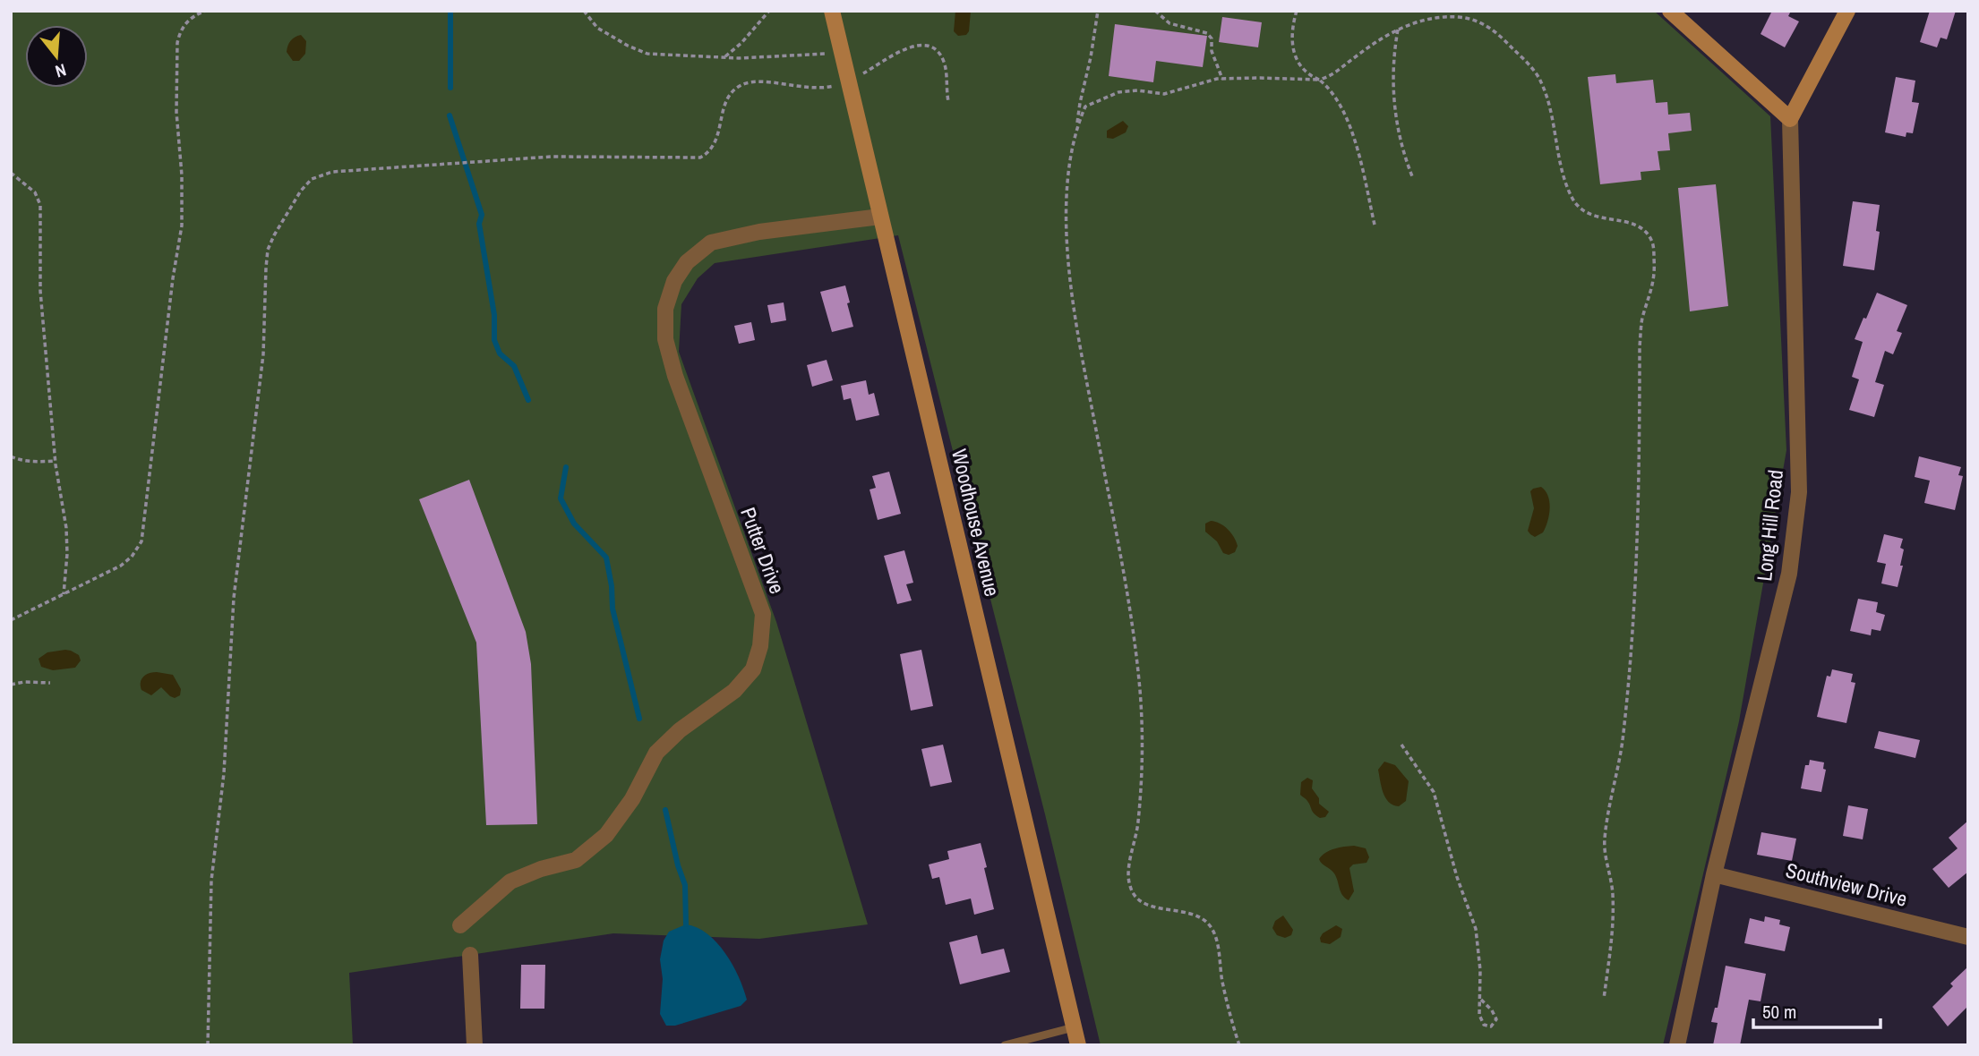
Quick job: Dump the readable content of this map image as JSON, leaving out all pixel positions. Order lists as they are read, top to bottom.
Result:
{
  "streets": {
    "main road": ["Woodhouse Avenue", "Long Hill Road"],
    "street": ["Putter Drive", "Southview Drive"]
  },
  "crossings": [
    ["Woodhouse Avenue", "Putter Drive"],
    ["Long Hill Road", "Southview Drive"]
  ],
  "scale_bar": "50 m",
  "north": "bottom"
}
